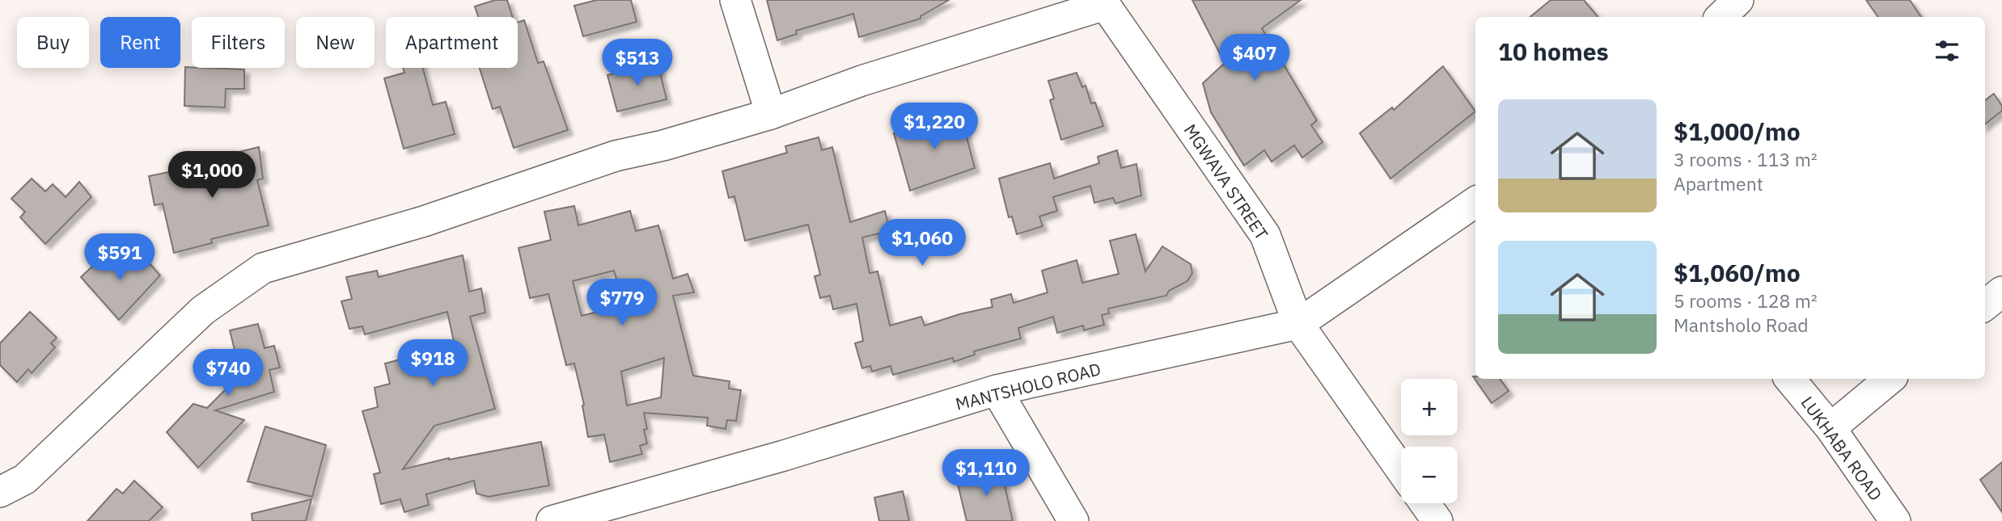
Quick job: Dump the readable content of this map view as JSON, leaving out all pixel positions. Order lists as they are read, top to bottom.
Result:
{
  "streets": {
    "street": ["MGWAVA STREET", "MANTSHOLO ROAD", "LUKHABA ROAD"]
  },
  "crossings": [
    ["MGWAVA STREET", "MANTSHOLO ROAD"]
  ],
  "page": {
    "chip": [
      "Buy",
      "Rent",
      "Filters",
      "New",
      "Apartment"
    ],
    "heading": "10 homes",
    "price": [
      "$407",
      "$513",
      "$1,220",
      "$1,000",
      "$1,060",
      "$591",
      "$779",
      "$918",
      "$740",
      "$1,110"
    ],
    "list": [
      {
        "name": "$1,000/mo",
        "note": "3 rooms · 113 m² · Apartment"
      },
      {
        "name": "$1,060/mo",
        "note": "5 rooms · 128 m² · Mantsholo Road"
      }
    ],
    "map_buttons": ["+", "−"]
  }
}
